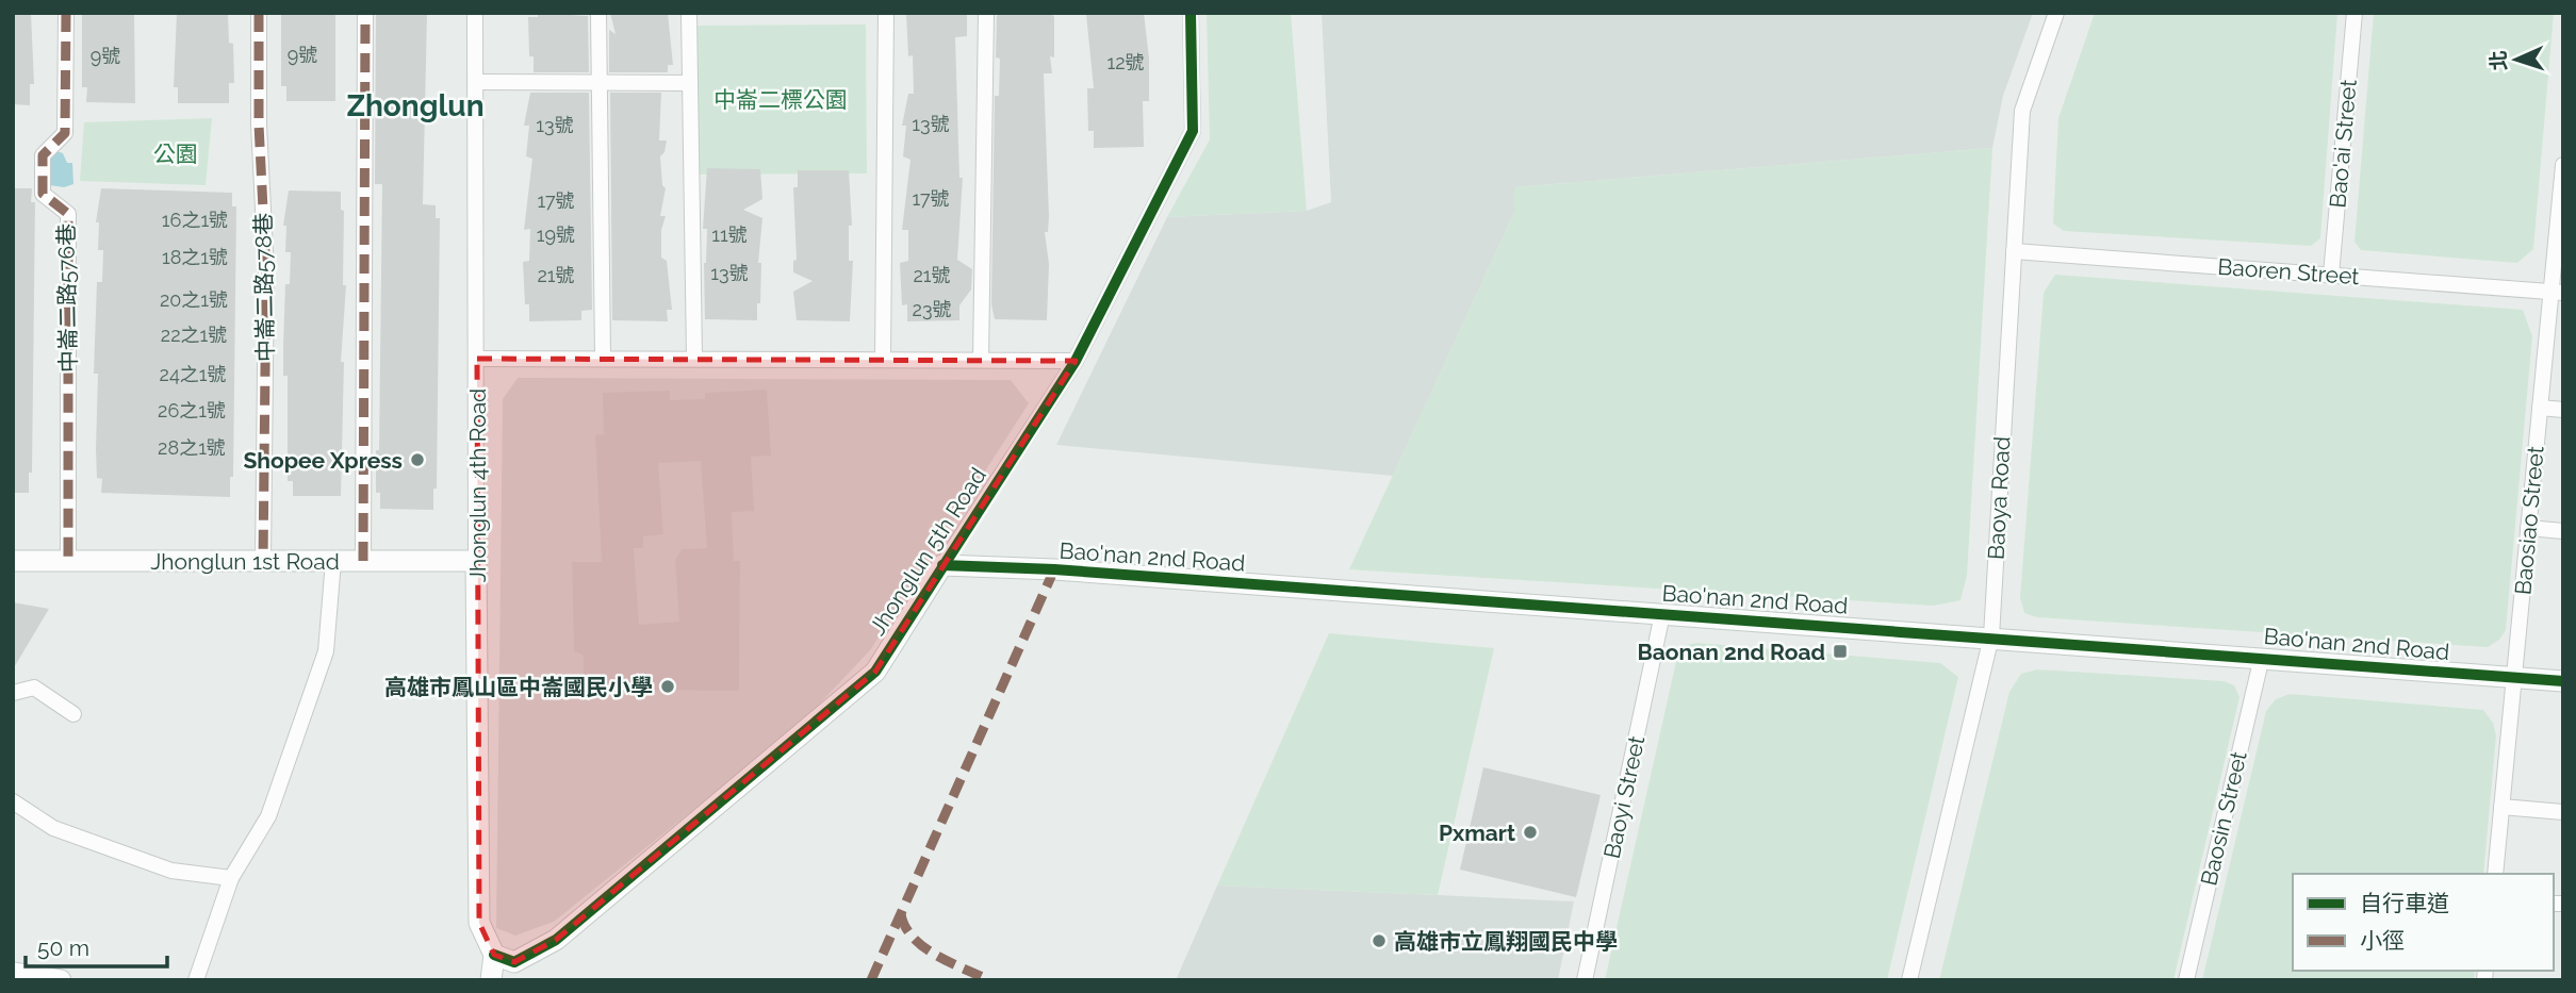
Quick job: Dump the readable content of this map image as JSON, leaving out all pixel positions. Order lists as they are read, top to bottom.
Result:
{
  "streets": {
    "street": [
      "Bao'ai Street",
      "Baoren Street",
      "中崙二路578巷",
      "中崙二路576巷",
      "Jhonglun 4th Road",
      "Baoya Road",
      "Baosiao Street",
      "Jhonglun 5th Road",
      "Bao'nan 2nd Road",
      "Jhonglun 1st Road",
      "Baoyi Street",
      "Baosin Street"
    ]
  },
  "crossings": [
    ["Bao'ai Street", "Baoren Street"],
    ["Baoren Street", "Baoya Road"],
    ["Baoren Street", "Baosiao Street"],
    ["中崙二路578巷", "Jhonglun 1st Road"],
    ["中崙二路576巷", "Jhonglun 1st Road"],
    ["Jhonglun 4th Road", "Jhonglun 5th Road"],
    ["Jhonglun 4th Road", "Jhonglun 1st Road"],
    ["Baoya Road", "Bao'nan 2nd Road"],
    ["Baosiao Street", "Bao'nan 2nd Road"],
    ["Jhonglun 5th Road", "Bao'nan 2nd Road"],
    ["Bao'nan 2nd Road", "Baoyi Street"],
    ["Bao'nan 2nd Road", "Baosin Street"]
  ],
  "districts": ["Zhonglun"],
  "parks": ["中崙二標公園", "公園"],
  "places": {
    "other": [
      "Shopee Xpress",
      "高雄市鳳山區中崙國民小學",
      "Pxmart",
      "高雄市立鳳翔國民中學"
    ],
    "transit": ["Baonan 2nd Road"]
  },
  "house_numbers": [
    "9號",
    "9號",
    "12號",
    "13號",
    "13號",
    "17號",
    "17號",
    "16之1號",
    "19號",
    "11號",
    "18之1號",
    "13號",
    "21號",
    "21號",
    "20之1號",
    "23號",
    "22之1號",
    "24之1號",
    "26之1號",
    "28之1號"
  ],
  "legend": ["自行車道", "小徑"],
  "scale_bar": "50 m",
  "north": "left"
}
